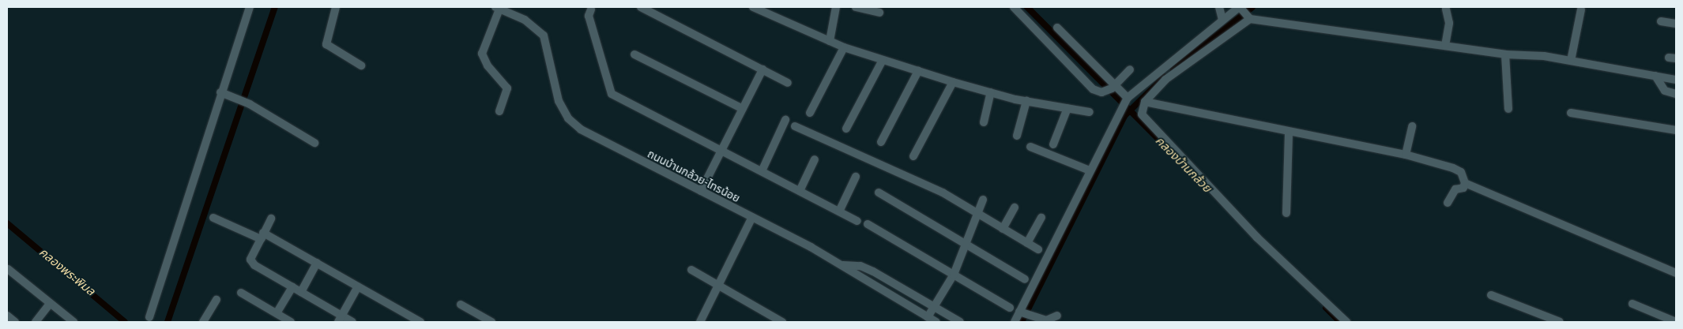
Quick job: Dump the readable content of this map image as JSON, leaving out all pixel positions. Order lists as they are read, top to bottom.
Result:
{
  "streets": {
    "street": ["ถนนบ้านกล้วย-ไทรน้อย"]
  },
  "water": ["คลองบ้านกล้วย", "คลองพระพิมล"]
}
